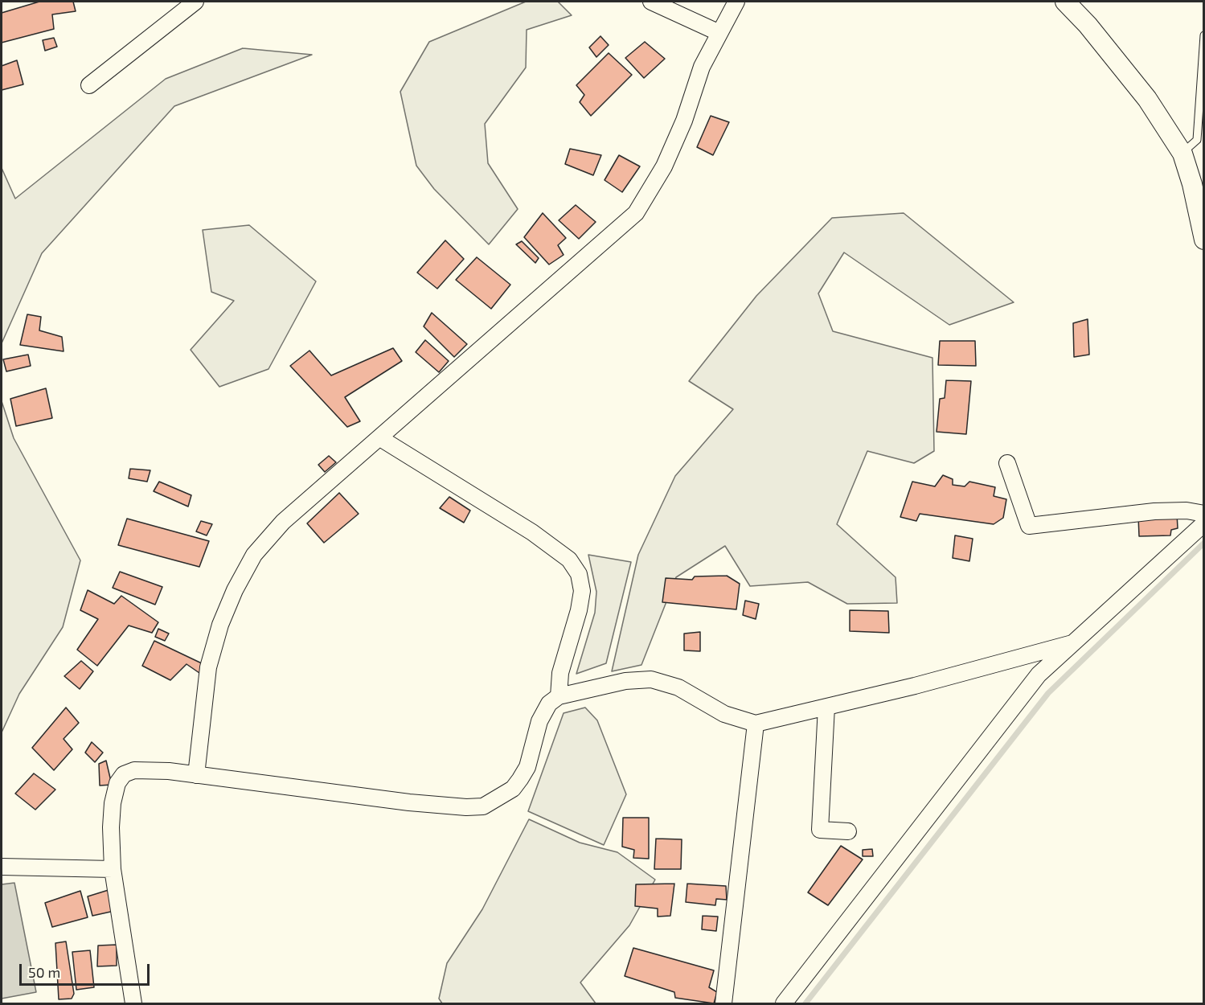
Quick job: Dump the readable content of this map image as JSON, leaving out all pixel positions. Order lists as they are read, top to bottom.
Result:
{
  "scale_bar": "50 m"
}
